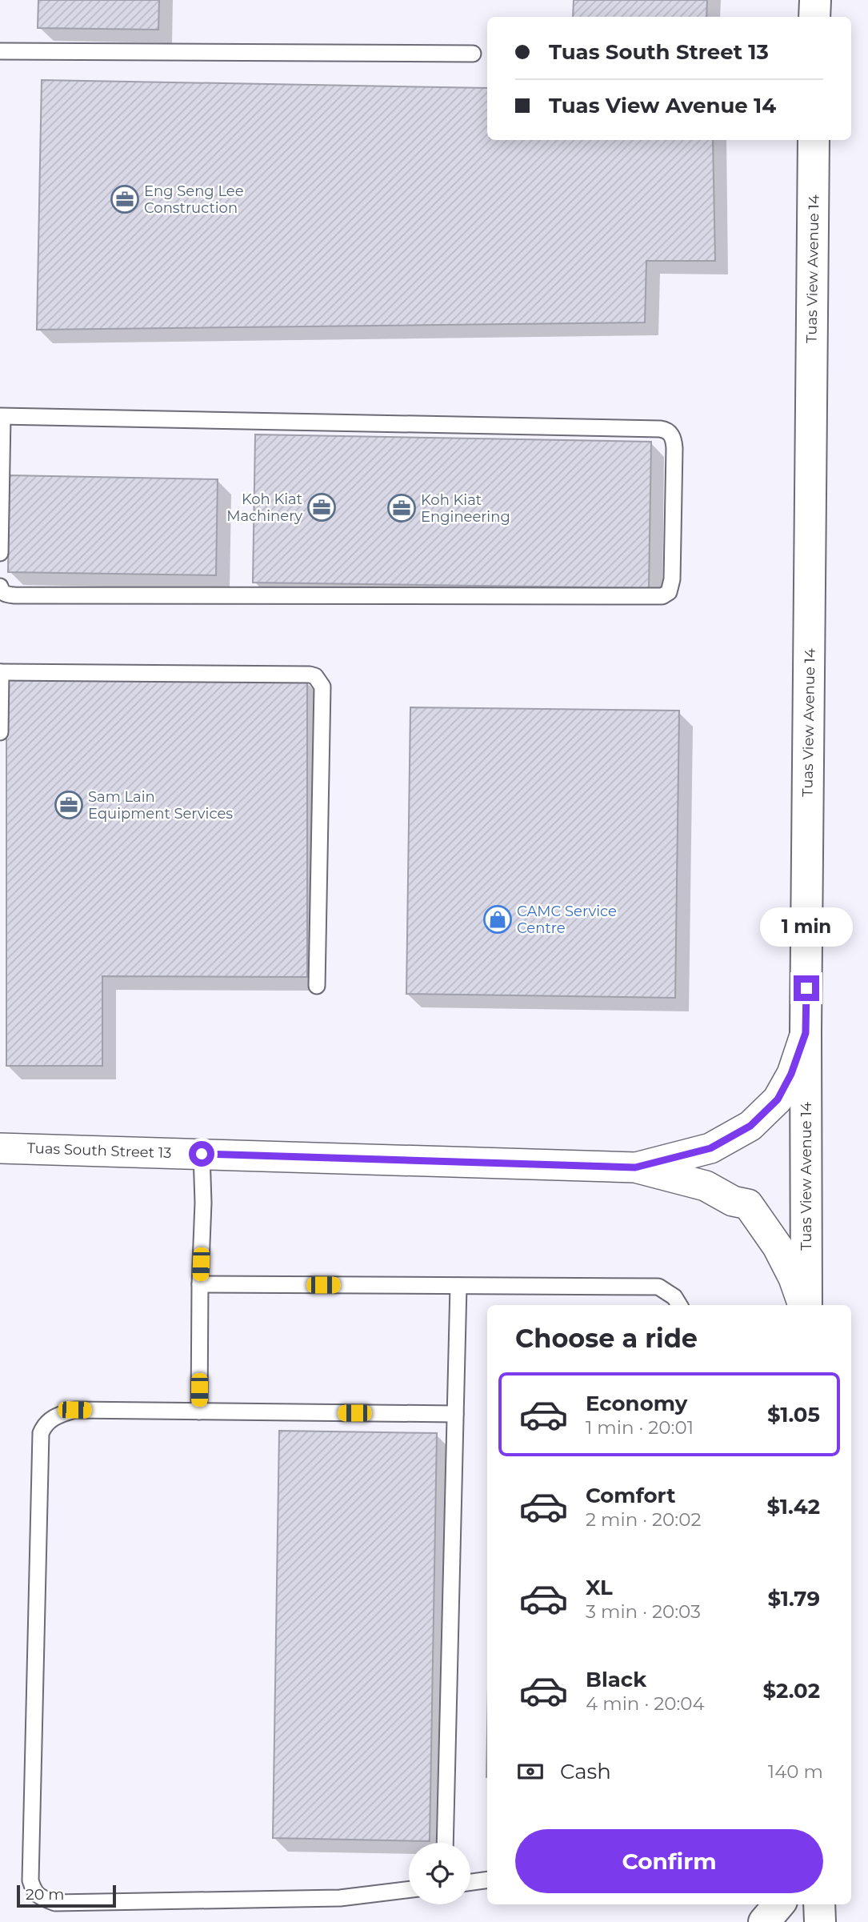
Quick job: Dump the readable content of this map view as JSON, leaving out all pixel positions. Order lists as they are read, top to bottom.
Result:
{
  "streets": {
    "street": ["Tuas View Avenue 14", "Tuas South Street 13"]
  },
  "crossings": [
    ["Tuas View Avenue 14", "Tuas South Street 13"]
  ],
  "places": {
    "office": [
      "Eng Seng Lee Construction",
      "Koh Kiat Machinery",
      "Koh Kiat Engineering",
      "Sam Lain Equipment Services"
    ],
    "shop": ["CAMC Service Centre"]
  },
  "scale_bar": "20 m",
  "page": {
    "banner": ["Tuas South Street 13", "Tuas View Avenue 14"],
    "bubble": "1 min",
    "heading": "Choose a ride",
    "list": [
      {
        "name": "Economy",
        "note": "1 min · 20:01",
        "value": "$1.05"
      },
      {
        "name": "Comfort",
        "note": "2 min · 20:02",
        "value": "$1.42"
      },
      {
        "name": "XL",
        "note": "3 min · 20:03",
        "value": "$1.79"
      },
      {
        "name": "Black",
        "note": "4 min · 20:04",
        "value": "$2.02"
      }
    ],
    "pay": ["Cash", "140 m"],
    "buttons": "Confirm",
    "scale": "20 m"
  }
}
